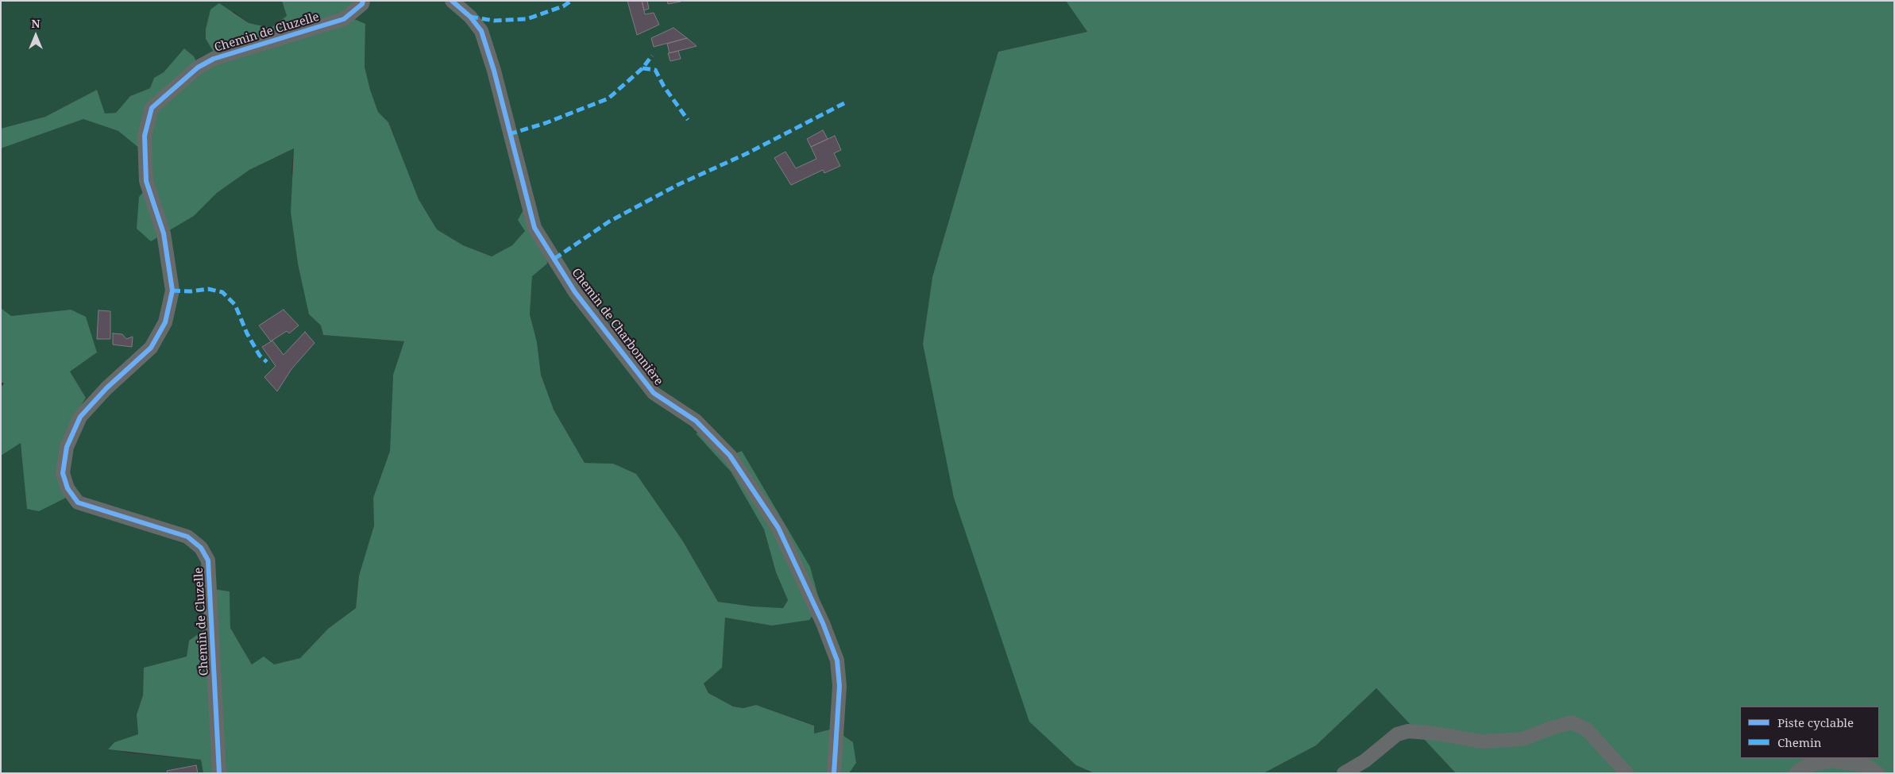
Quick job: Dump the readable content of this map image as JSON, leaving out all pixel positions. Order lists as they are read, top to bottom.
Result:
{
  "streets": {
    "street": ["Chemin de Cluzelle", "Chemin de Charbonnière"]
  },
  "legend": ["Piste cyclable", "Chemin"],
  "north": "top"
}
